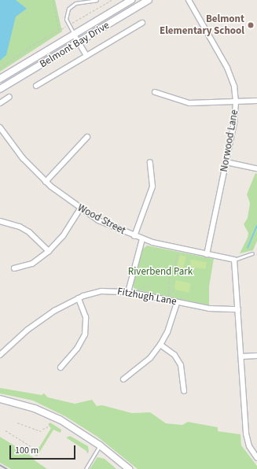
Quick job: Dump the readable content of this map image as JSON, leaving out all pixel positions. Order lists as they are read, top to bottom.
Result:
{
  "streets": {
    "street": [
      "Belmont Bay Drive",
      "Norwood Lane",
      "Wood Street",
      "Fitzhugh Lane"
    ]
  },
  "crossings": [
    ["Norwood Lane", "Wood Street"]
  ],
  "parks": ["Riverbend Park"],
  "places": ["Belmont Elementary School"],
  "scale_bar": "100 m"
}
